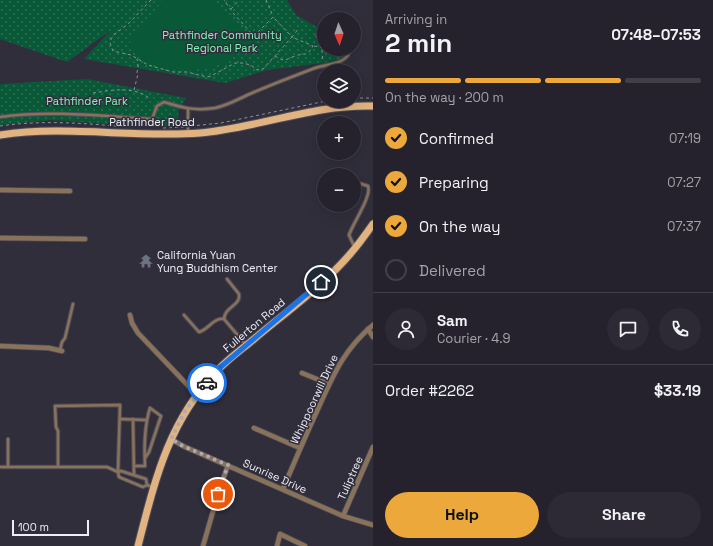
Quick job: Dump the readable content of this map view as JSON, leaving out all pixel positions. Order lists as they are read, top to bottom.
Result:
{
  "streets": {
    "main road": ["Pathfinder Road", "Fullerton Road"],
    "street": ["Whippoorwill Drive", "Sunrise Drive", "Tuliptree"]
  },
  "crossings": [
    ["Fullerton Road", "Sunrise Drive"],
    ["Whippoorwill Drive", "Sunrise Drive"],
    ["Sunrise Drive", "Tuliptree"]
  ],
  "parks": ["Pathfinder Community Regional Park", "Pathfinder Park"],
  "places": {
    "temple": ["California Yuan Yung Buddhism Center"]
  },
  "scale_bar": "100 m",
  "north": "bottom",
  "page": {
    "heading": ["2 min", "Arriving in", "07:48–07:53"],
    "panel": [
      "Sam",
      "Courier · 4.9",
      "Order #2262",
      "$33.19"
    ],
    "map_buttons": ["+", "−"],
    "bar": "On the way · 200 m",
    "list": [
      ["Confirmed", "07:19"],
      ["Preparing", "07:27"],
      ["On the way", "07:37"],
      "Delivered"
    ],
    "buttons": ["Help", "Share"],
    "scale": "100 m"
  }
}
